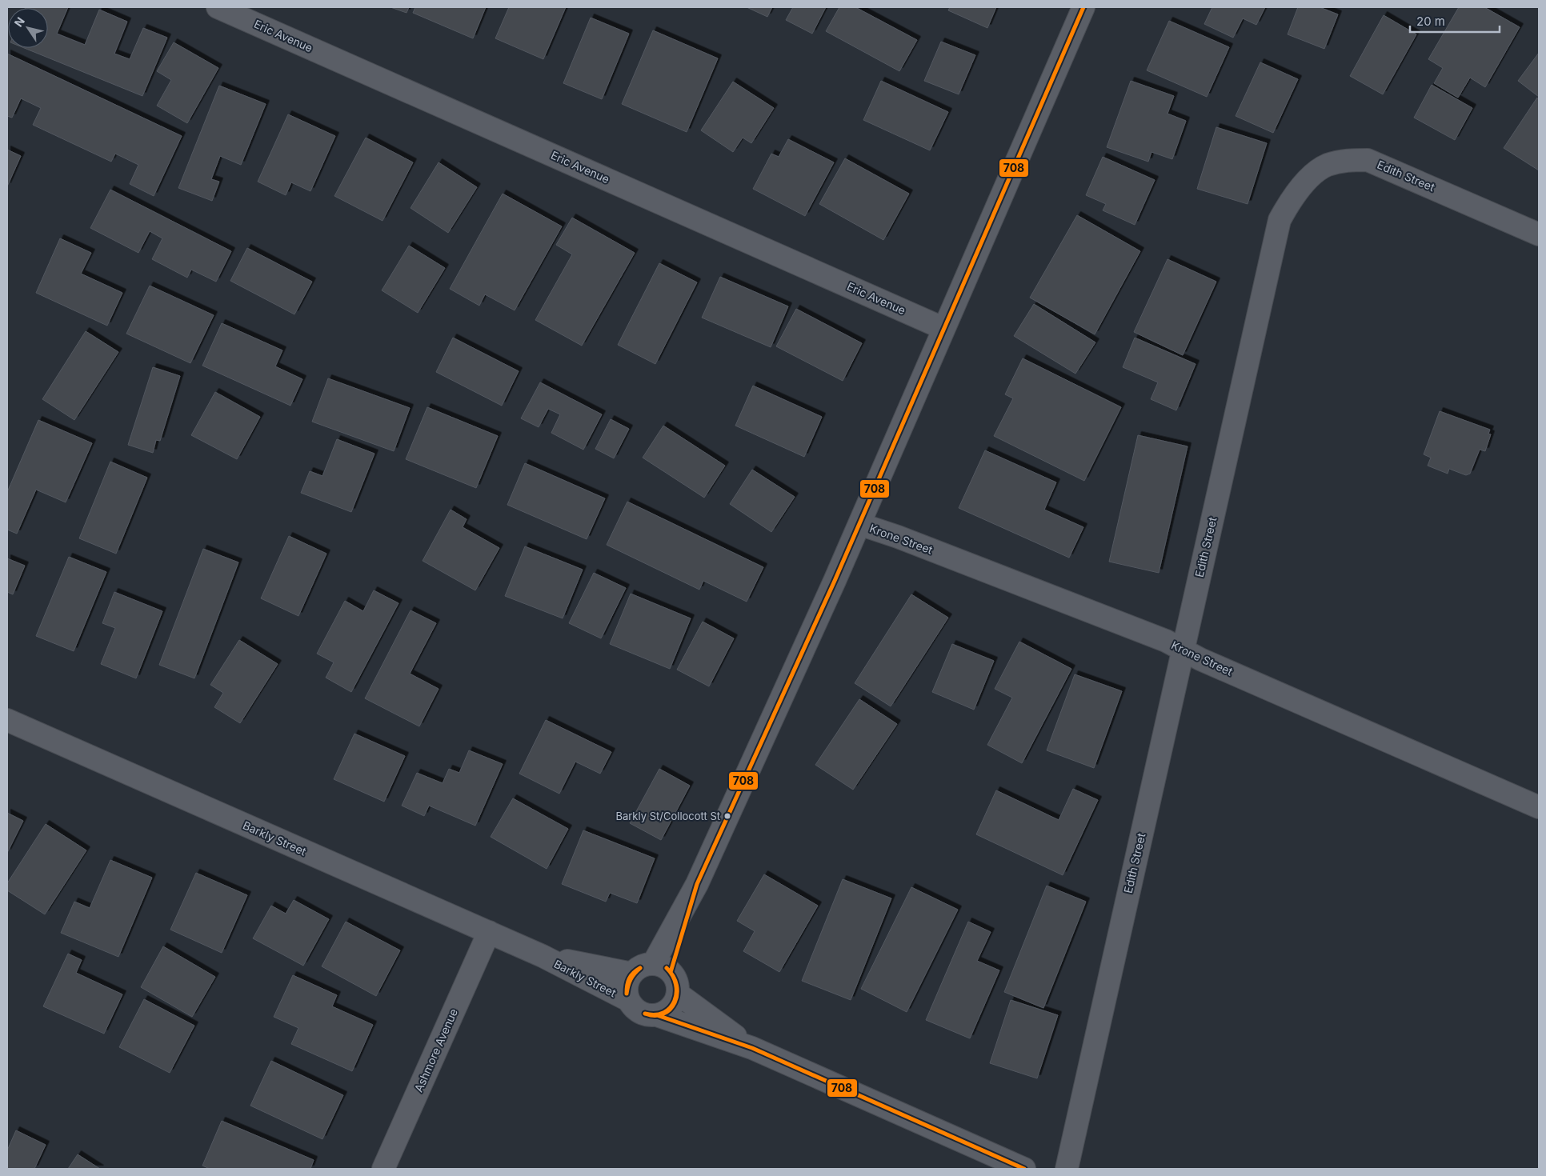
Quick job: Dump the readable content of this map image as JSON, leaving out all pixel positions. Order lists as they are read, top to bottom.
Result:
{
  "streets": {
    "street": [
      "Eric Avenue",
      "Edith Street",
      "Krone Street",
      "Barkly Street",
      "Ashmore Avenue"
    ]
  },
  "crossings": [
    ["Edith Street", "Krone Street"],
    ["Barkly Street", "Ashmore Avenue"]
  ],
  "places": ["Barkly St/Collocott St"],
  "lines": ["transit line 708"],
  "scale_bar": "20 m",
  "north": "top left"
}
